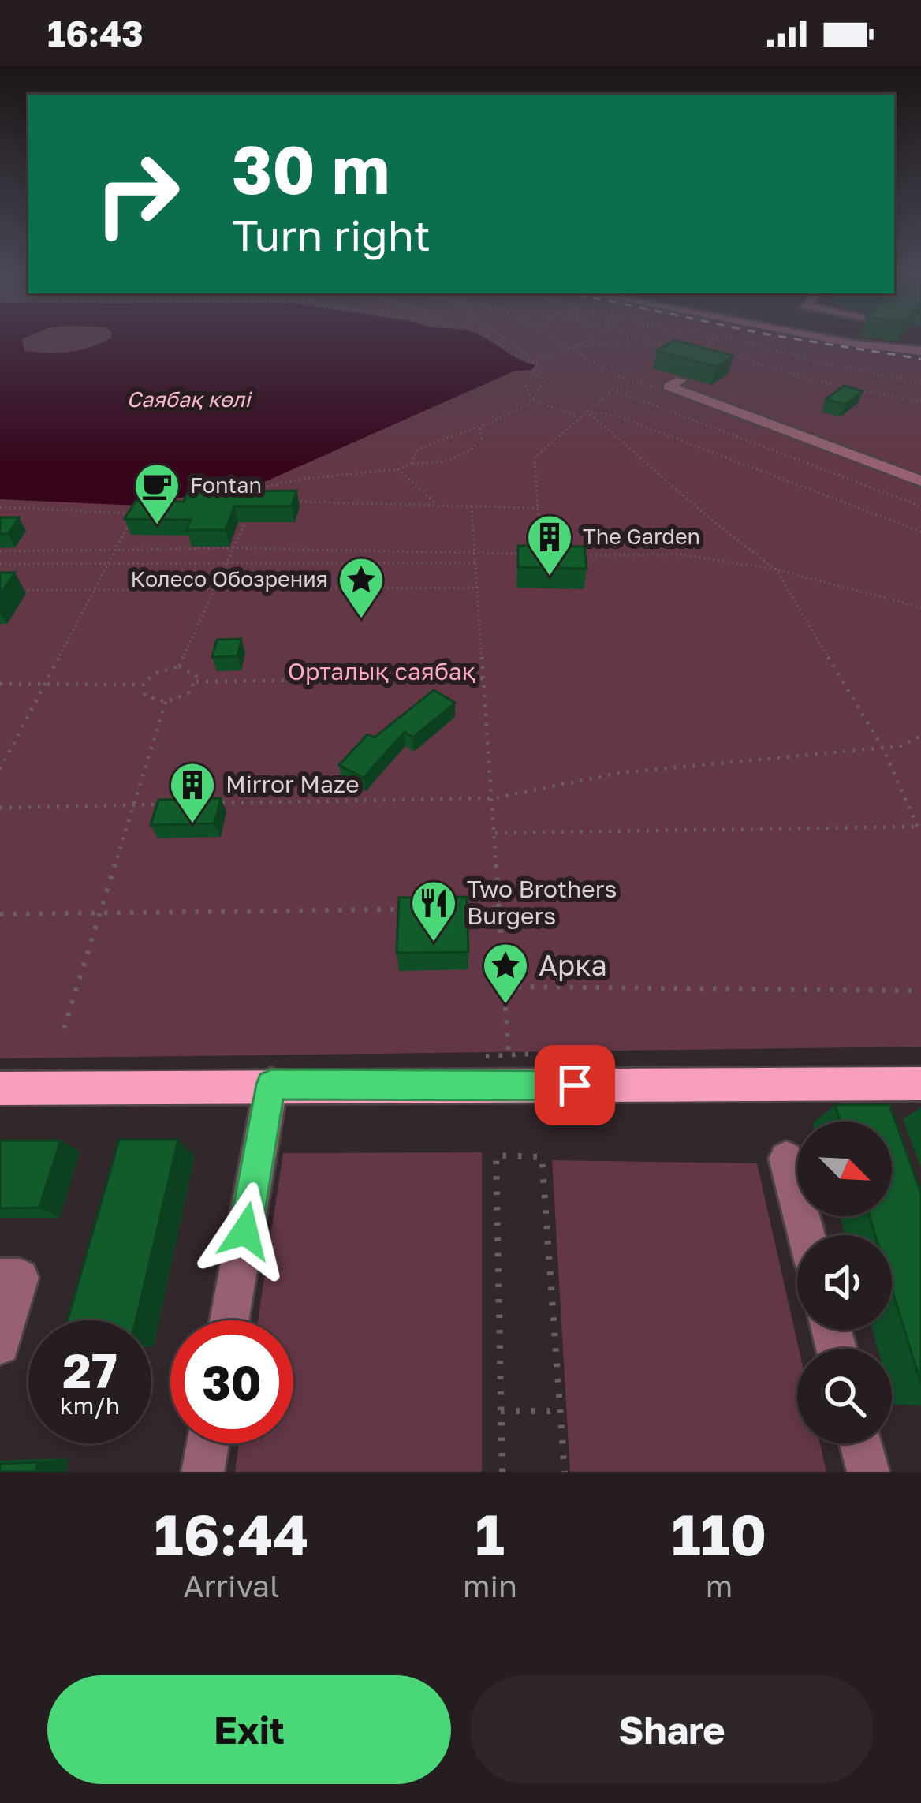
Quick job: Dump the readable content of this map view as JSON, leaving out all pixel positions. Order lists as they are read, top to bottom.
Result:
{
  "water": ["Саябақ көлі"],
  "parks": ["Орталық саябақ"],
  "places": {
    "cafe": ["Fontan"],
    "building": ["The Garden", "Mirror Maze"],
    "place": ["Колесо Обозрения", "Арка"],
    "restaurant": ["Two Brothers Burgers"]
  },
  "north": "bottom right",
  "page": {
    "status": "16:43",
    "turn": ["30 m", "Turn right"],
    "speed": "27 km/h",
    "limit": "30",
    "eta": [
      "16:44",
      "Arrival",
      "1",
      "min",
      "110",
      "m"
    ],
    "buttons": ["Exit", "Share"]
  }
}
